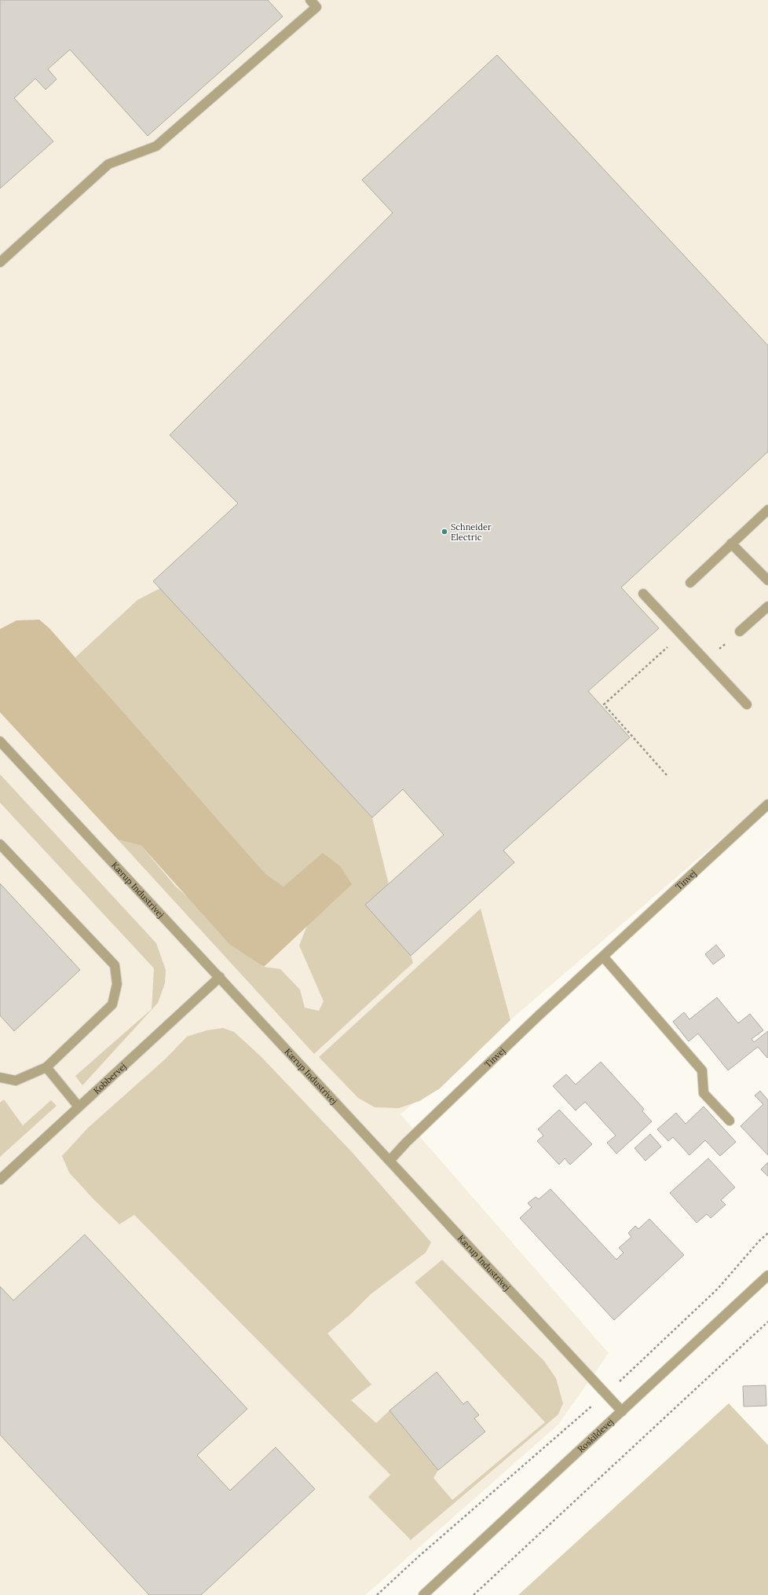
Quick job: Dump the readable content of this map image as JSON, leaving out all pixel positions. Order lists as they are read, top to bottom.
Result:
{
  "streets": {
    "street": [
      "Tinvej",
      "Kærup Industrivej",
      "Kobbervej",
      "Roskildevej"
    ]
  },
  "crossings": [
    ["Tinvej", "Kærup Industrivej"],
    ["Kærup Industrivej", "Kobbervej"],
    ["Kærup Industrivej", "Roskildevej"]
  ],
  "places": ["Schneider Electric"]
}
